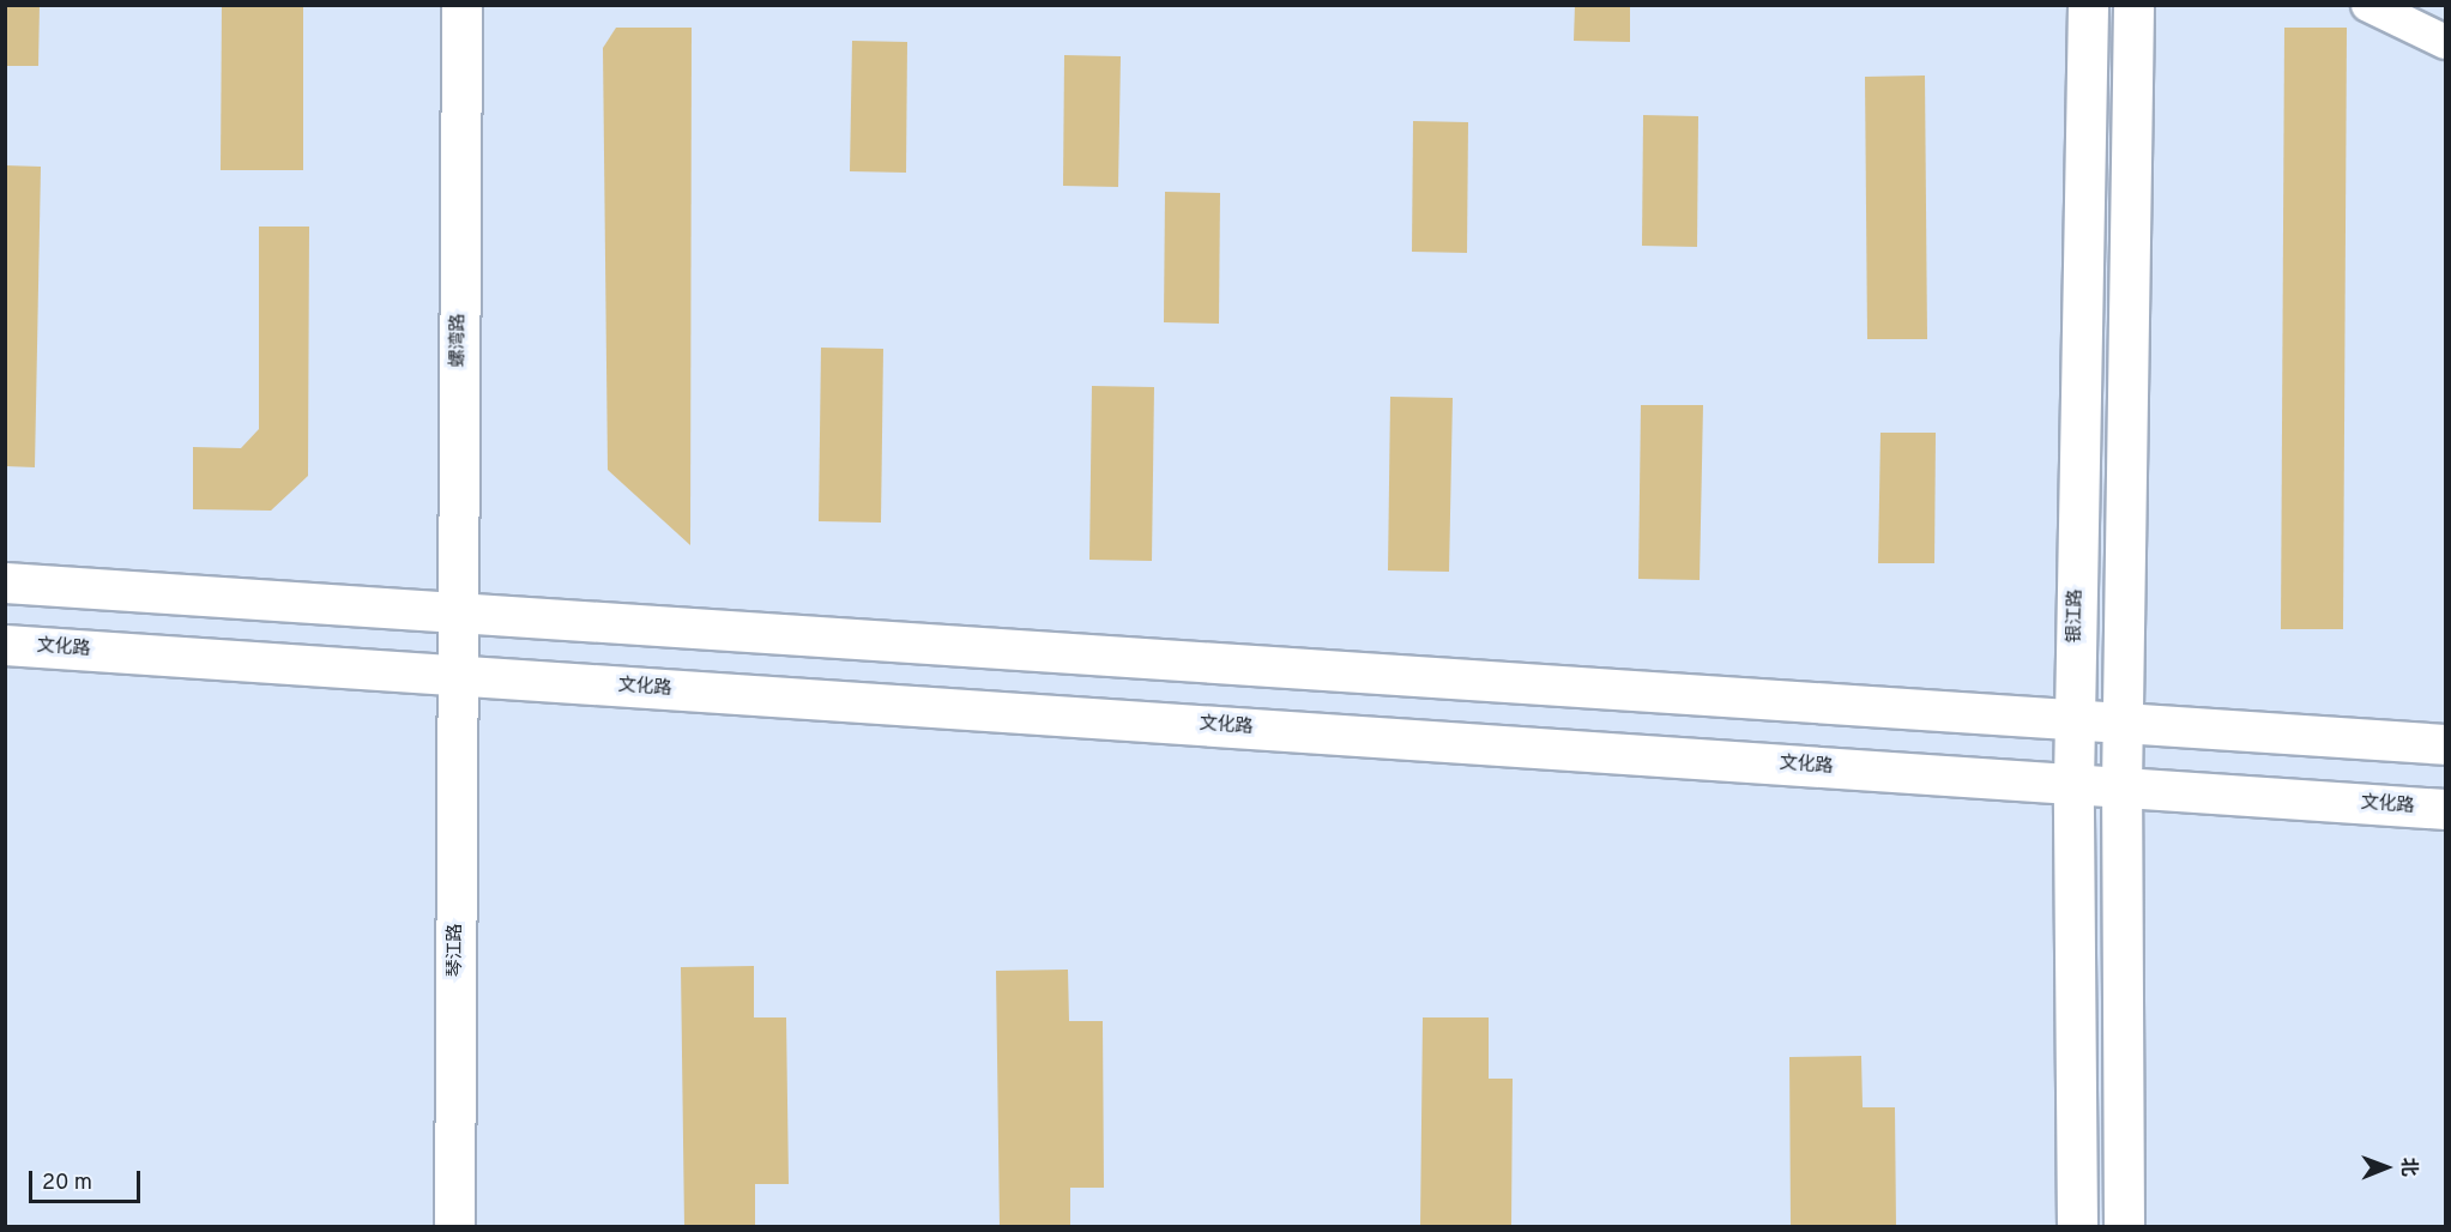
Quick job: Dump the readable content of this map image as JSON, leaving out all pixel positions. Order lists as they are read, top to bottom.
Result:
{
  "streets": {
    "street": [
      "螺湾路",
      "银江路",
      "文化路",
      "琴江路"
    ]
  },
  "crossings": [
    ["螺湾路", "文化路"],
    ["螺湾路", "琴江路"],
    ["银江路", "文化路"],
    ["文化路", "琴江路"]
  ],
  "scale_bar": "20 m",
  "north": "right"
}
